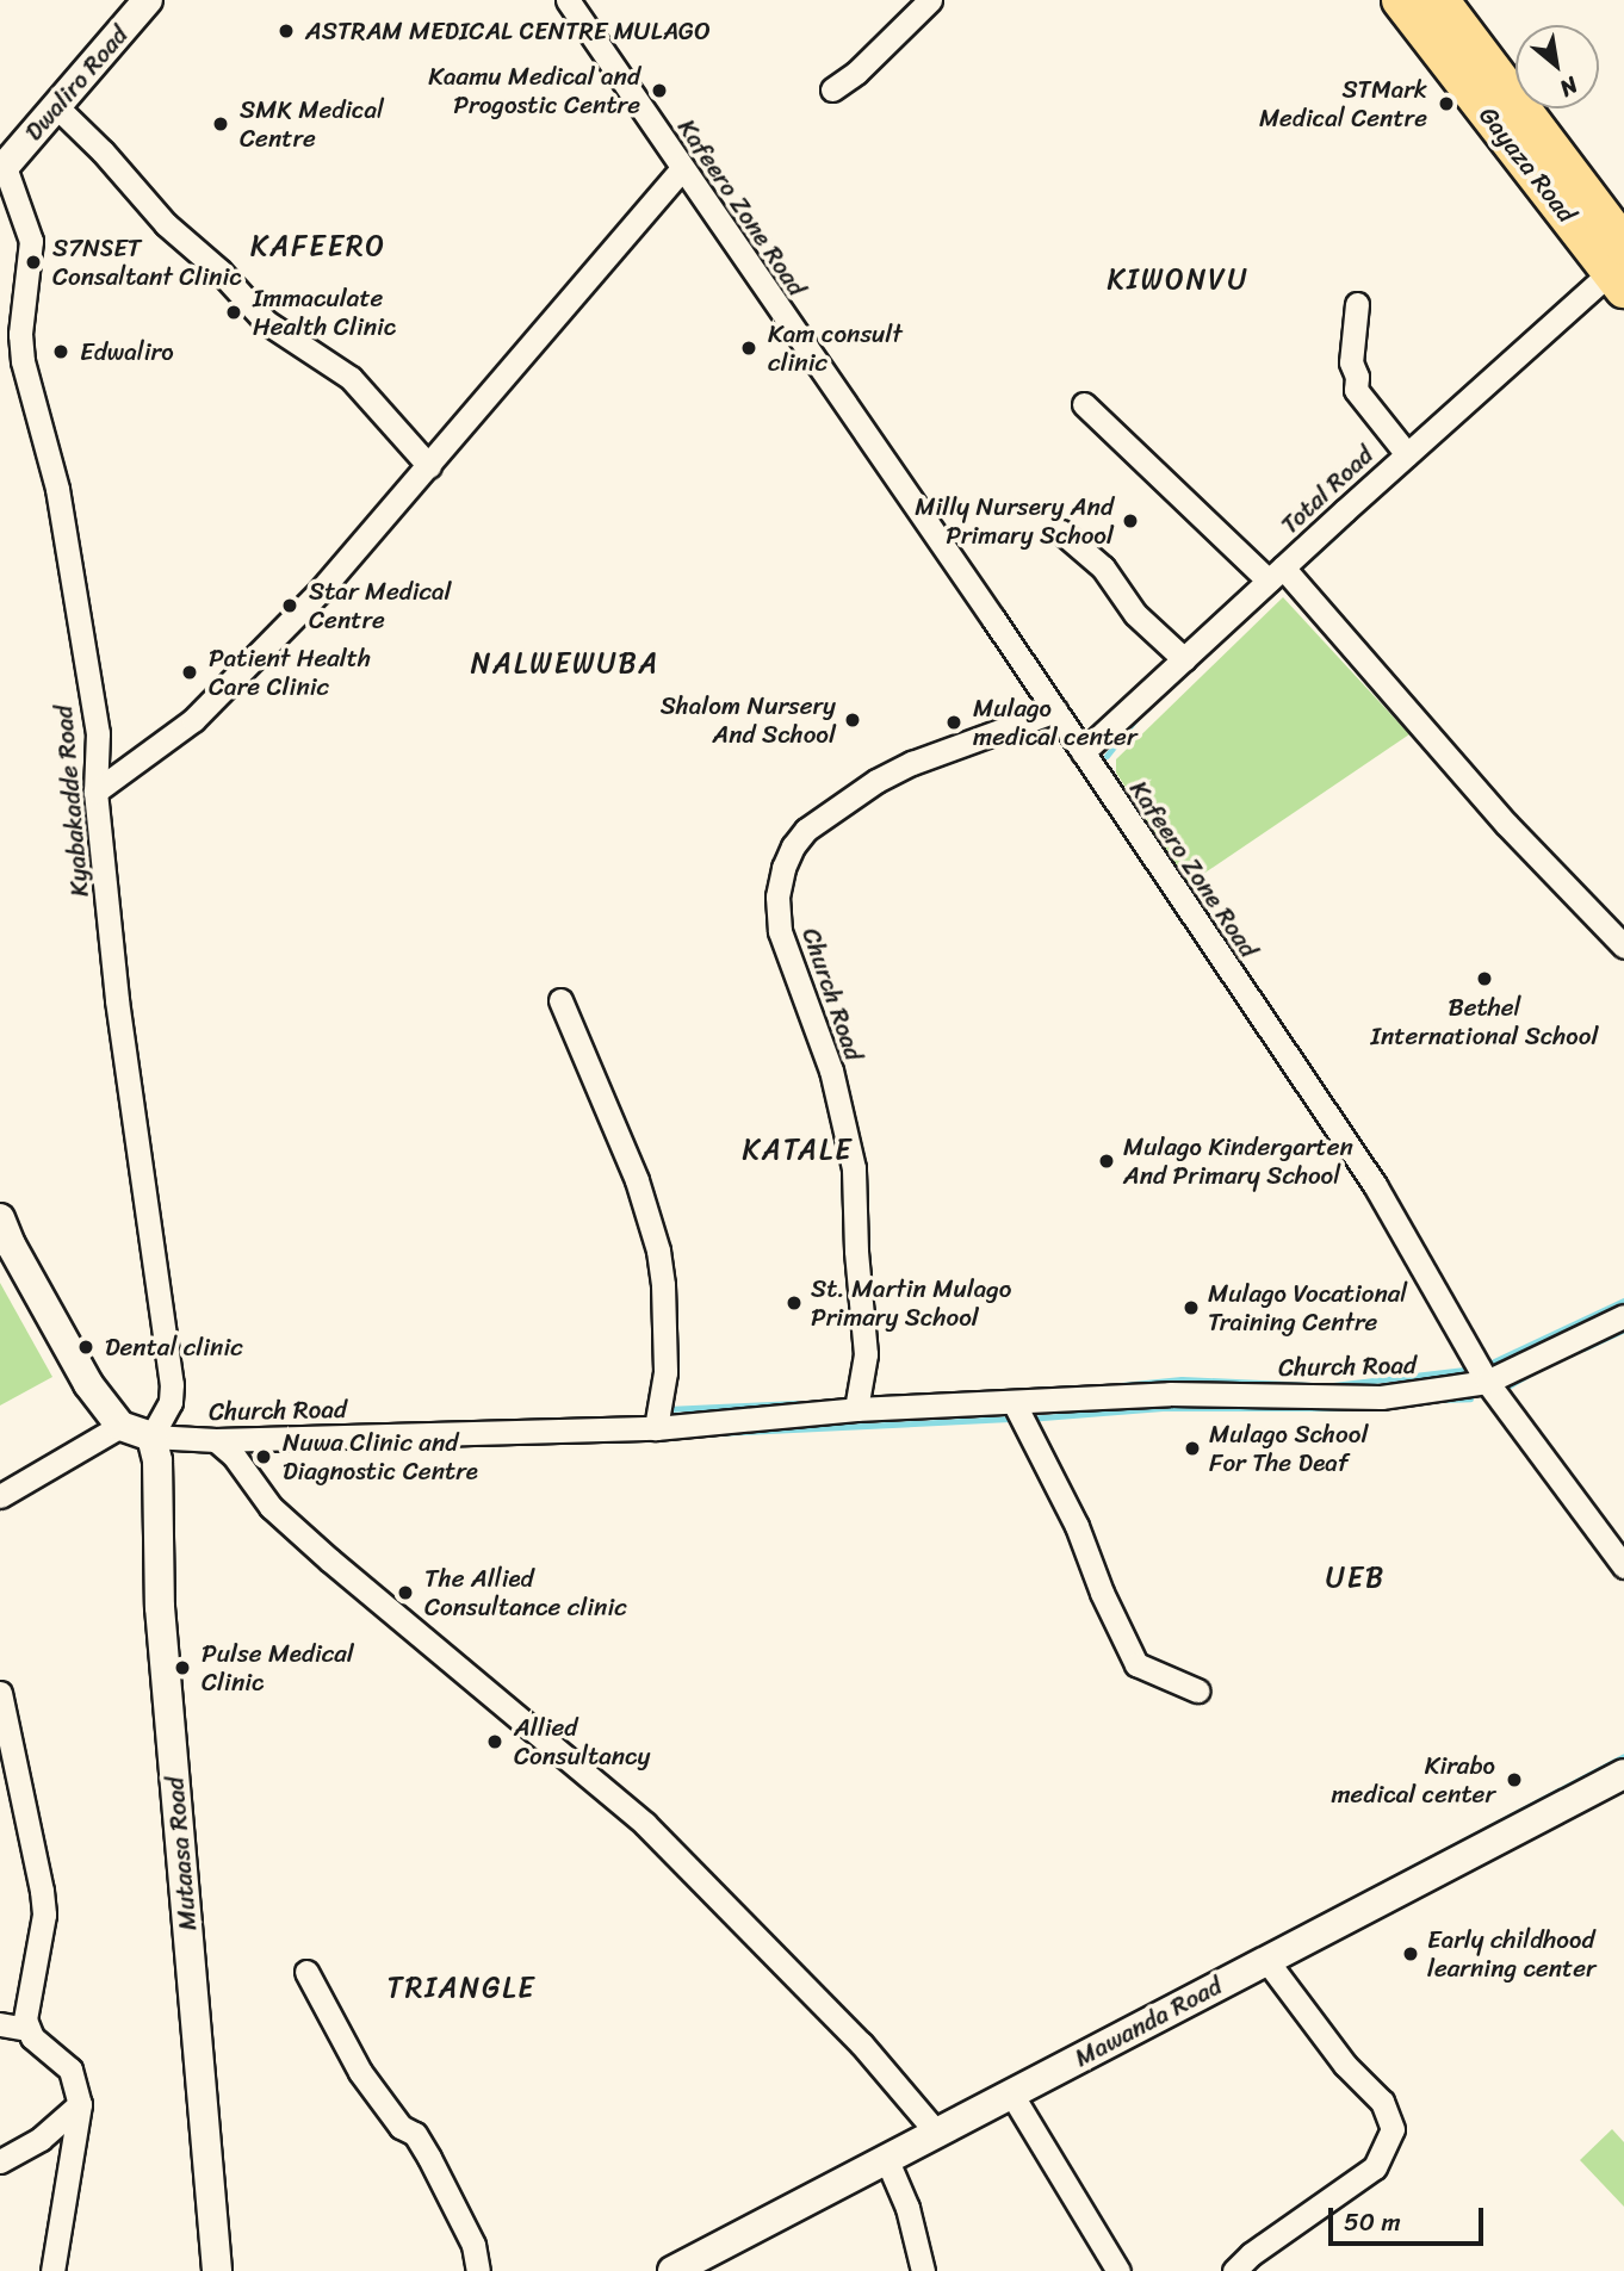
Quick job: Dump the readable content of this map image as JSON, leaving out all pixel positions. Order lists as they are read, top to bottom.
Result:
{
  "streets": {
    "main road": ["Gayaza Road"],
    "street": [
      "Dwaliro Road",
      "Kafeero Zone Road",
      "Total Road",
      "Kyabakadde Road",
      "Church Road",
      "Mutaasa Road",
      "Mawanda Road"
    ]
  },
  "crossings": [
    ["Dwaliro Road", "Kyabakadde Road"],
    ["Gayaza Road", "Total Road"],
    ["Kafeero Zone Road", "Total Road"],
    ["Kafeero Zone Road", "Church Road"],
    ["Kyabakadde Road", "Church Road"],
    ["Kyabakadde Road", "Mutaasa Road"],
    ["Church Road", "Mutaasa Road"]
  ],
  "districts": [
    "KAFEERO",
    "KIWONVU",
    "NALWEWUBA",
    "KATALE",
    "UEB",
    "TRIANGLE"
  ],
  "places": [
    "ASTRAM MEDICAL CENTRE MULAGO",
    "Kaamu Medical and Progostic Centre",
    "STMark Medical Centre",
    "SMK Medical Centre",
    "S7NSET Consaltant Clinic",
    "Immaculate Health Clinic",
    "Kam consult clinic",
    "Edwaliro",
    "Milly Nursery And Primary School",
    "Star Medical Centre",
    "Patient Health Care Clinic",
    "Shalom Nursery And School",
    "Mulago medical center",
    "Bethel International School",
    "Mulago Kindergarten And Primary School",
    "St. Martin Mulago Primary School",
    "Mulago Vocational Training Centre",
    "Dental clinic",
    "Mulago School For The Deaf",
    "Nuwa Clinic and Diagnostic Centre",
    "The Allied Consultance clinic",
    "Pulse Medical Clinic",
    "Allied Consultancy",
    "Kirabo medical center",
    "Early childhood learning center"
  ],
  "scale_bar": "50 m",
  "north": "bottom right"
}
